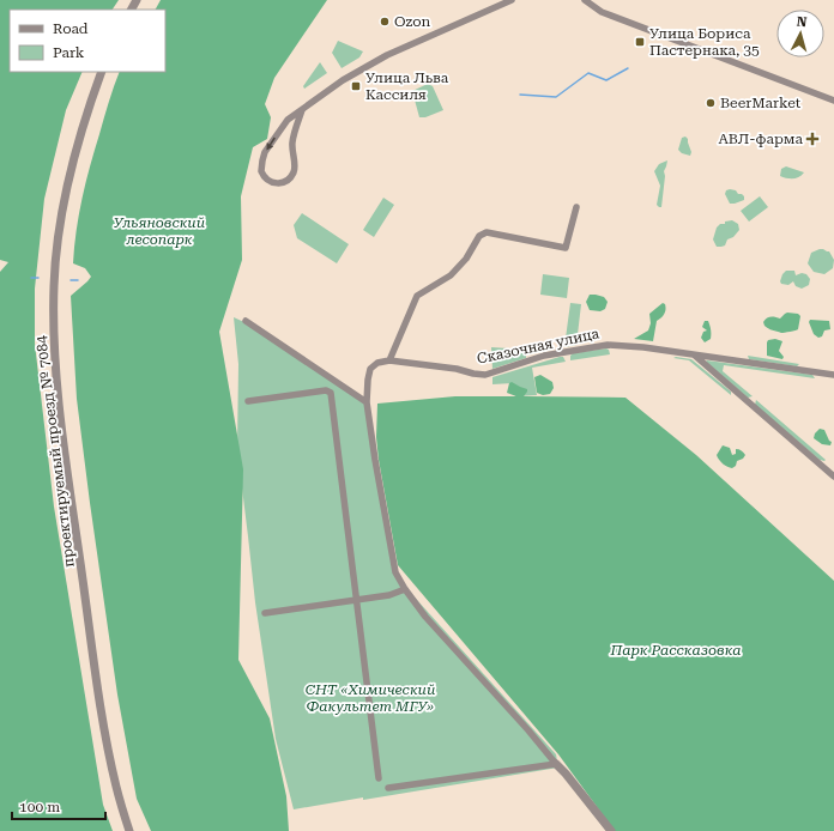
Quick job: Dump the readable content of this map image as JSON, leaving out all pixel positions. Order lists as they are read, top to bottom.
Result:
{
  "streets": {
    "street": ["Сказочная улица", "проектируемый проезд № 7084"]
  },
  "parks": ["Ульяновский лесопарк", "Парк Рассказовка", "СНТ «Химический Факультет МГУ»"],
  "places": {
    "other": ["Ozon", "BeerMarket"],
    "transit": ["Улица Бориса Пастернака, 35", "Улица Льва Кассиля"],
    "health": ["АВЛ-фарма"]
  },
  "legend": ["Road", "Park"],
  "scale_bar": "100 m",
  "north": "top"
}
